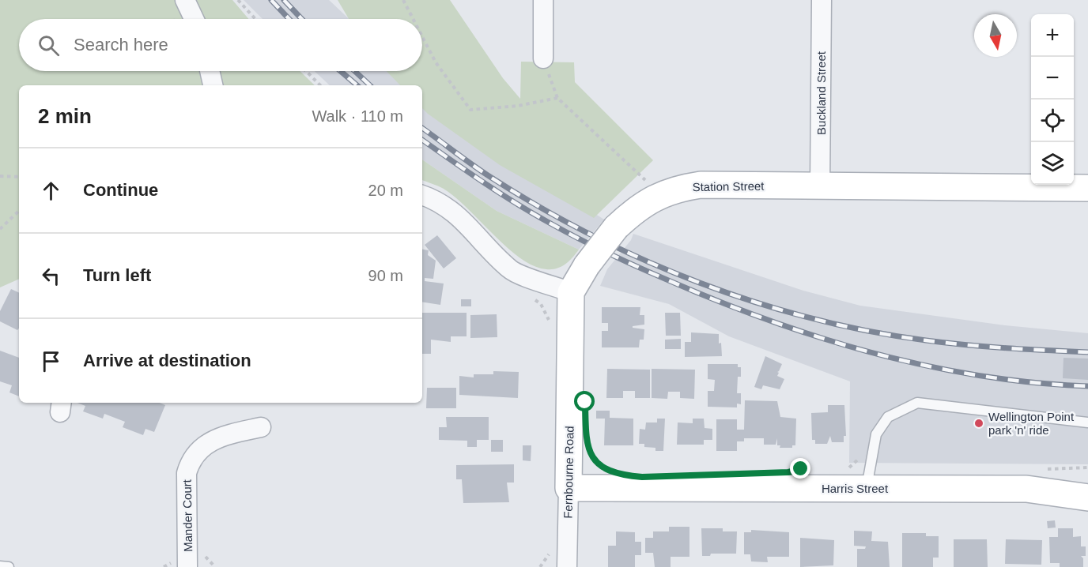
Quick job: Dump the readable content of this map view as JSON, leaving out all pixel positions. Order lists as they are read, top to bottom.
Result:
{
  "streets": {
    "street": [
      "Buckland Street",
      "Station Street",
      "Fernbourne Road",
      "Harris Street",
      "Mander Court"
    ]
  },
  "crossings": [
    ["Buckland Street", "Station Street"],
    ["Station Street", "Fernbourne Road"],
    ["Fernbourne Road", "Harris Street"]
  ],
  "places": ["Wellington Point park 'n' ride"],
  "north": "bottom",
  "page": {
    "map_buttons": ["+", "−"],
    "search": "Search here",
    "heading": ["2 min", "Walk · 110 m"],
    "list": [
      ["Continue", "20 m"],
      ["Turn left", "90 m"],
      "Arrive at destination"
    ]
  }
}
